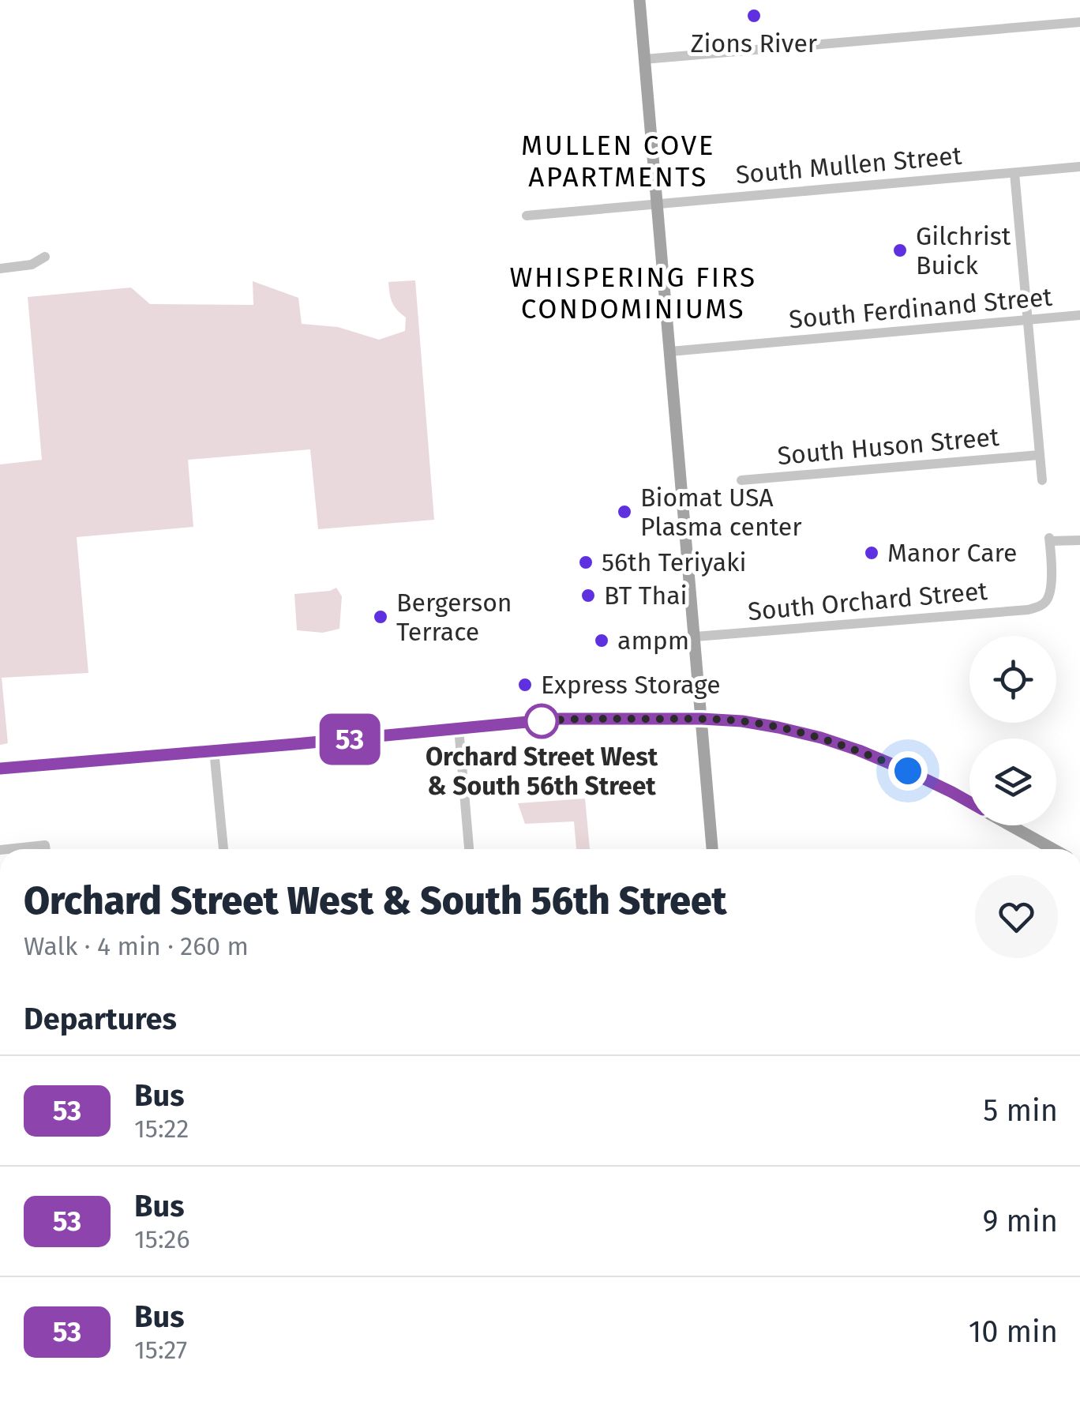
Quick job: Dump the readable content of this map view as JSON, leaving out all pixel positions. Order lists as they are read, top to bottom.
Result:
{
  "streets": {
    "street": [
      "South Mullen Street",
      "South Ferdinand Street",
      "South Huson Street",
      "South Orchard Street"
    ]
  },
  "districts": ["MULLEN COVE APARTMENTS", "WHISPERING FIRS CONDOMINIUMS"],
  "places": [
    "Zions River",
    "Gilchrist Buick",
    "Biomat USA Plasma center",
    "Manor Care",
    "56th Teriyaki",
    "BT Thai",
    "Bergerson Terrace",
    "ampm",
    "Express Storage",
    "Orchard Street West & South 56th Street"
  ],
  "lines": ["bus line 53"],
  "page": {
    "on_map": "53",
    "heading": [
      ["Orchard Street West & South 56th Street", "Walk · 4 min · 260 m"],
      "Departures"
    ],
    "list": [
      {
        "mark": "53",
        "name": "Bus",
        "note": "15:22",
        "value": "5 min"
      },
      {
        "mark": "53",
        "name": "Bus",
        "note": "15:26",
        "value": "9 min"
      },
      {
        "mark": "53",
        "name": "Bus",
        "note": "15:27",
        "value": "10 min"
      }
    ]
  }
}
